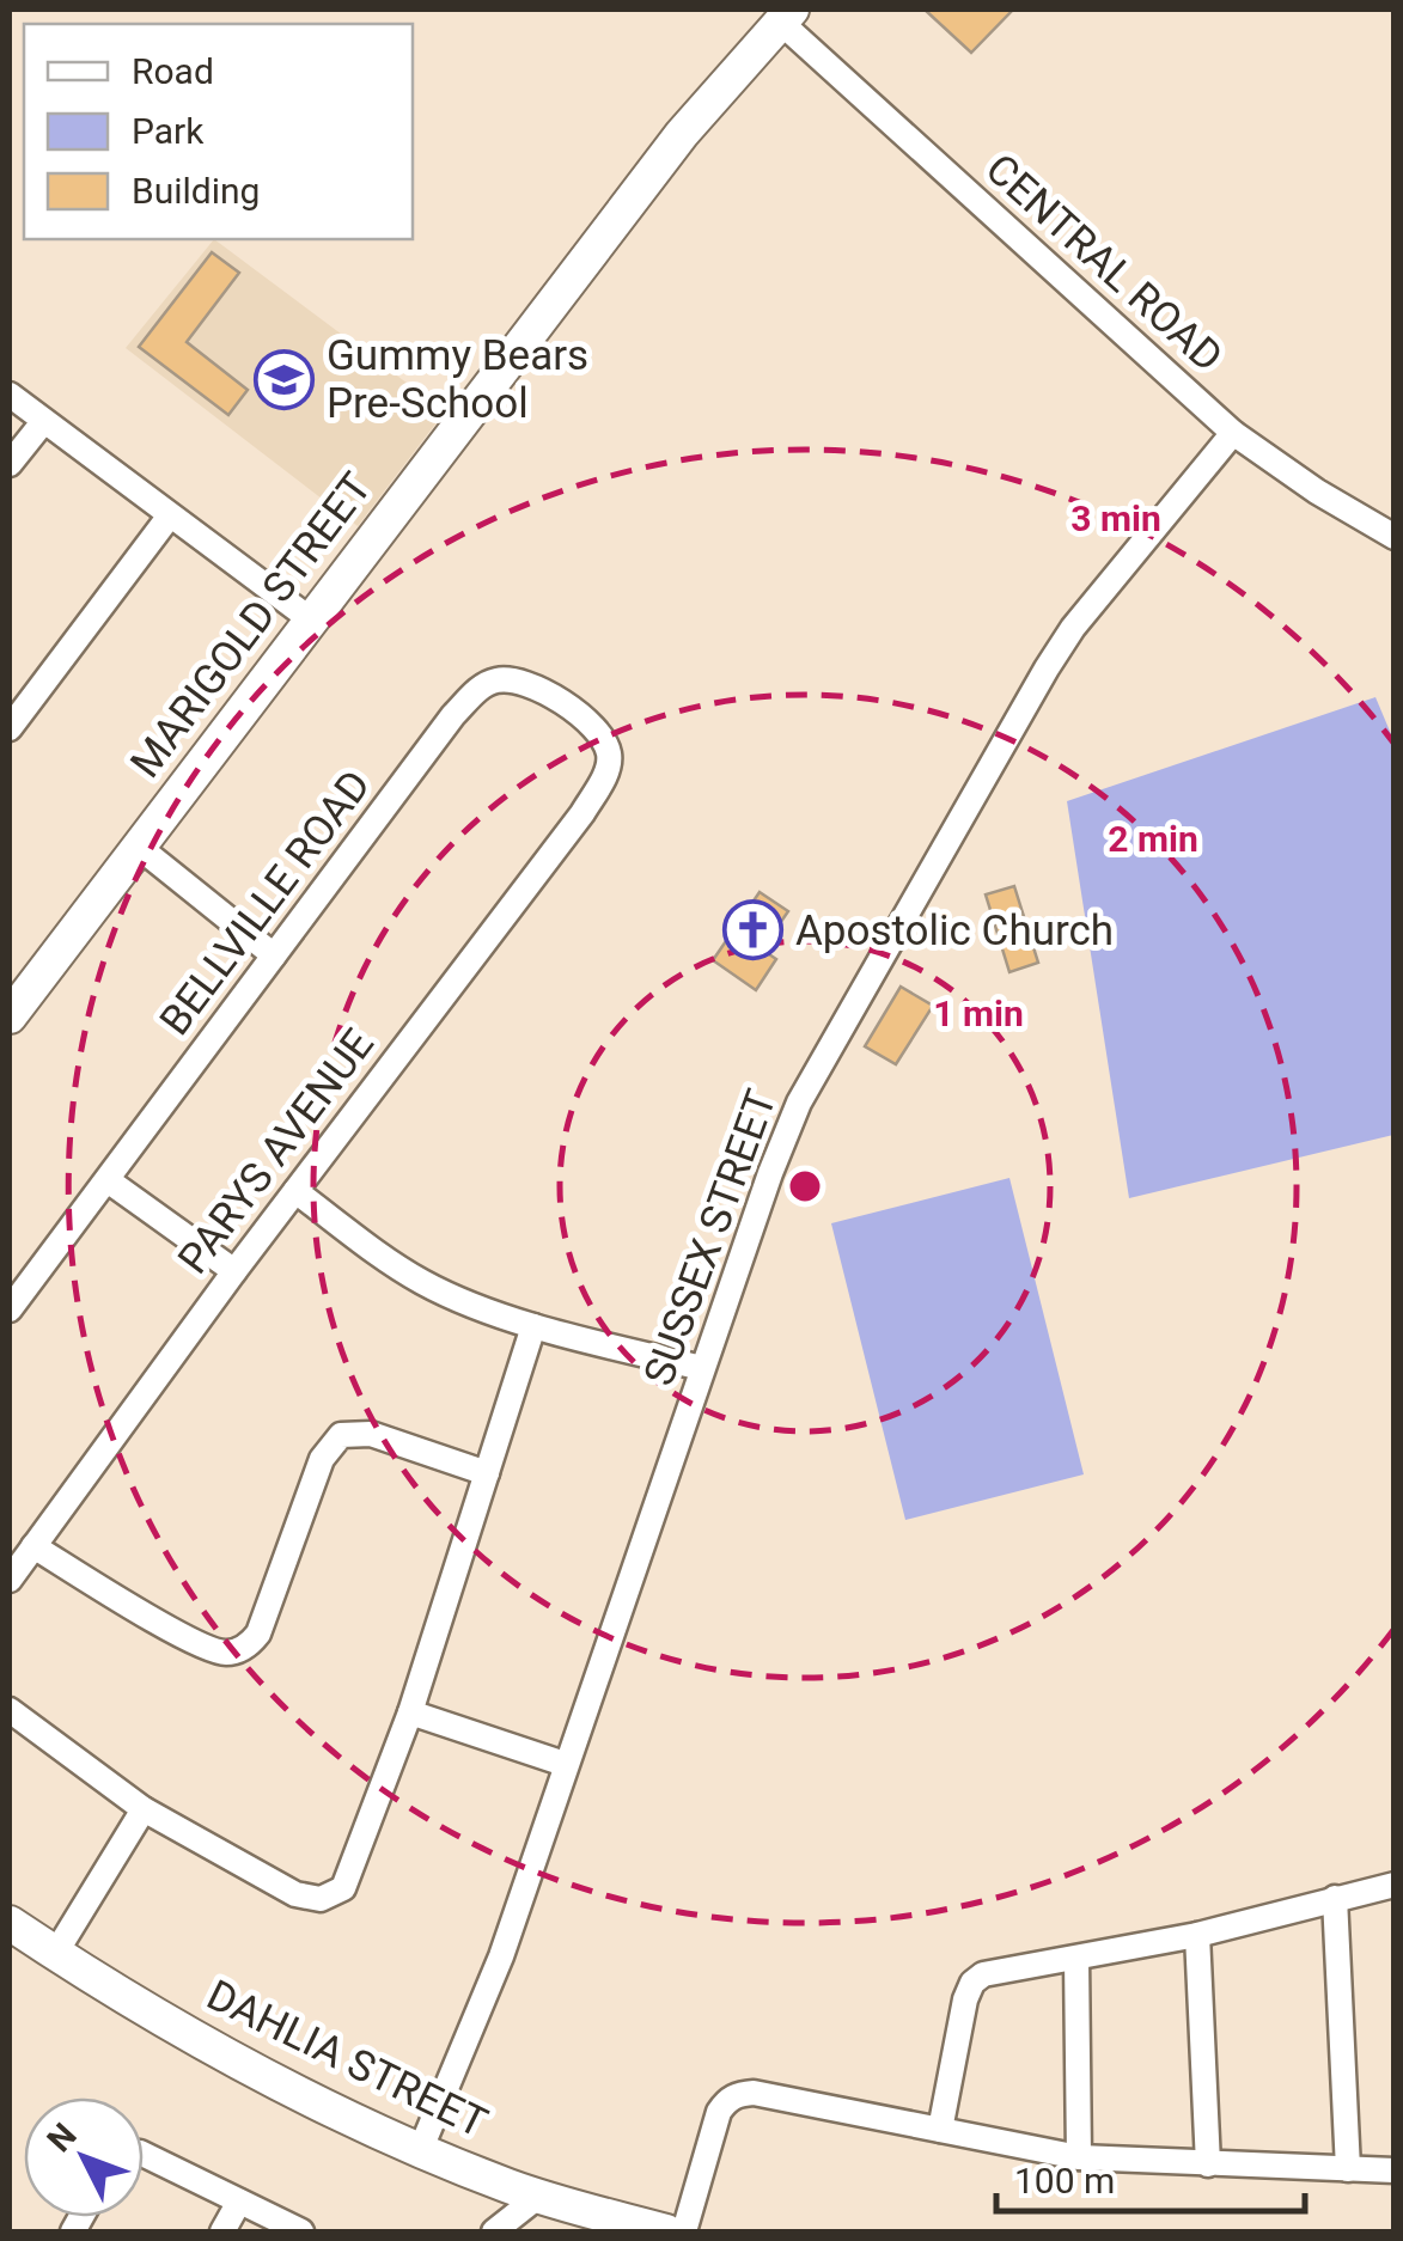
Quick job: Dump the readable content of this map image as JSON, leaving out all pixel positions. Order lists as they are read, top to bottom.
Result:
{
  "streets": {
    "street": [
      "CENTRAL ROAD",
      "MARIGOLD STREET",
      "BELLVILLE ROAD",
      "PARYS AVENUE",
      "SUSSEX STREET",
      "DAHLIA STREET"
    ]
  },
  "crossings": [
    ["CENTRAL ROAD", "MARIGOLD STREET"],
    ["CENTRAL ROAD", "SUSSEX STREET"],
    ["BELLVILLE ROAD", "PARYS AVENUE"],
    ["SUSSEX STREET", "DAHLIA STREET"]
  ],
  "places": {
    "school or university": ["Gummy Bears Pre-School"],
    "church": ["Apostolic Church"]
  },
  "legend": ["Road", "Park", "Building"],
  "scale_bar": "100 m",
  "north": "top left",
  "rings": ["3 min", "2 min", "1 min"]
}
